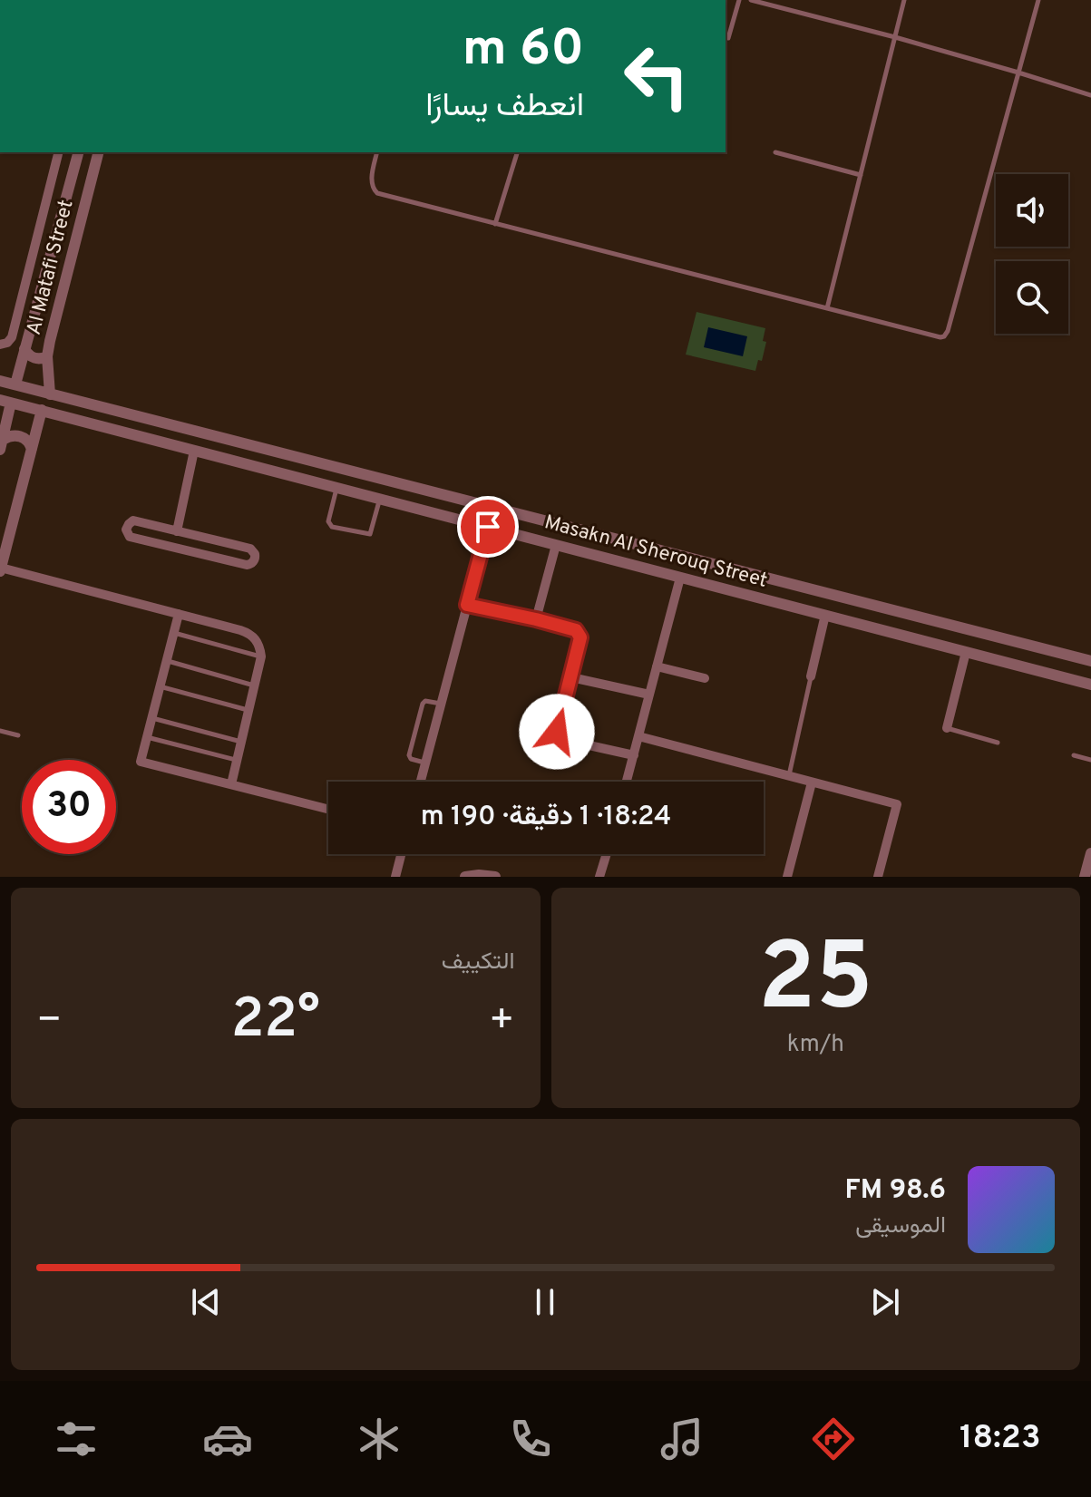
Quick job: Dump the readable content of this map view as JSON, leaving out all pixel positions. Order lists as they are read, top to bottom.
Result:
{
  "streets": {
    "street": ["Al Matafi Street", "Masakn Al Sherouq Street"]
  },
  "crossings": [
    ["Al Matafi Street", "Masakn Al Sherouq Street"]
  ],
  "page": {
    "turn": ["60 m", "انعطف يسارًا"],
    "limit": "30",
    "trip": "18:24 · 1 دقيقة · 190 m",
    "tile": [
      ["25", "km/h"],
      "التكييف"
    ],
    "heat": ["−", "22°", "+"],
    "song": ["98.6 FM", "الموسيقى"],
    "tabs": "18:23"
  }
}
